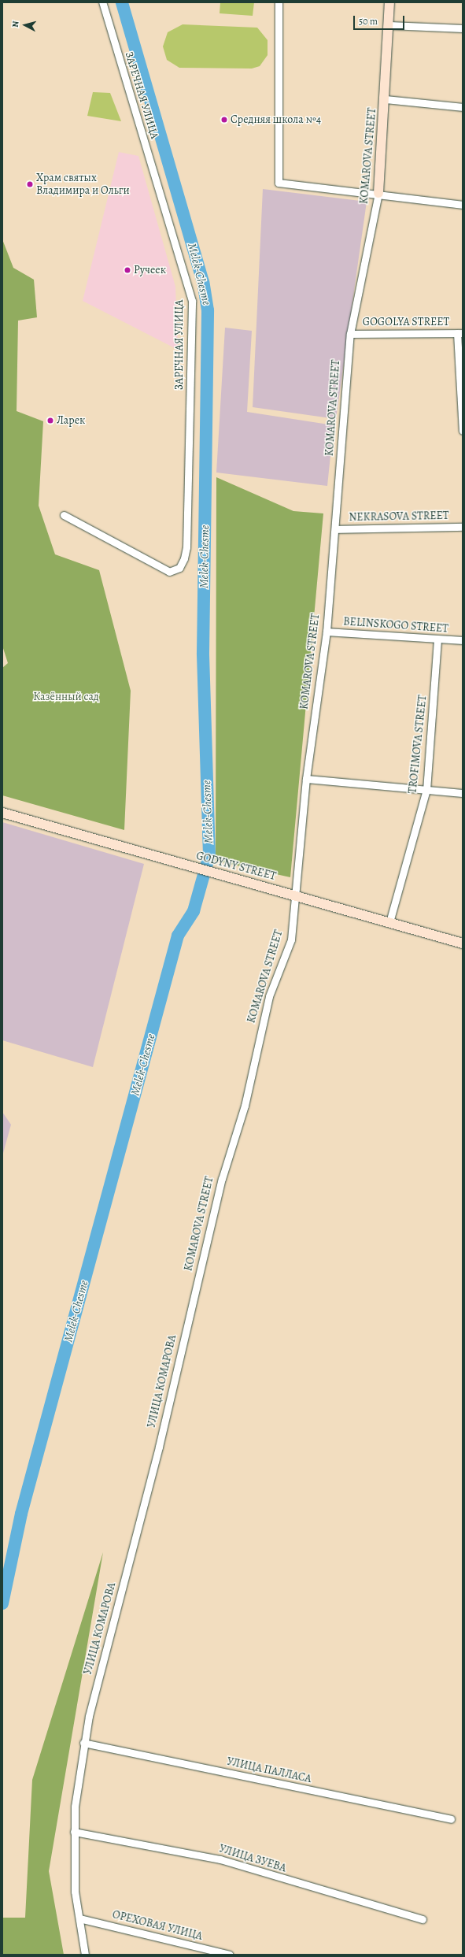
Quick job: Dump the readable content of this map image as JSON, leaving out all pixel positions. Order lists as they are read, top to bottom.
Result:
{
  "streets": {
    "main road": ["KOMAROVA STREET", "GODYNY STREET"],
    "street": [
      "ЗАРЕЧНАЯ УЛИЦА",
      "GOGOLYA STREET",
      "NEKRASOVA STREET",
      "BELINSKOGO STREET",
      "TROFIMOVA STREET",
      "УЛИЦА ПАЛЛАСА",
      "УЛИЦА ЗУЕВА",
      "ОРЕХОВАЯ УЛИЦА"
    ]
  },
  "crossings": [
    ["KOMAROVA STREET", "GOGOLYA STREET"],
    ["KOMAROVA STREET", "NEKRASOVA STREET"],
    ["KOMAROVA STREET", "BELINSKOGO STREET"],
    ["KOMAROVA STREET", "GODYNY STREET"],
    ["KOMAROVA STREET", "УЛИЦА ПАЛЛАСА"],
    ["BELINSKOGO STREET", "TROFIMOVA STREET"],
    ["TROFIMOVA STREET", "GODYNY STREET"]
  ],
  "water": ["Melek-Chesme"],
  "parks": ["Казённый сад"],
  "places": [
    "Средняя школа №4",
    "Храм святых Владимира и Ольги",
    "Ручеек",
    "Ларек"
  ],
  "scale_bar": "50 m",
  "north": "left"
}
